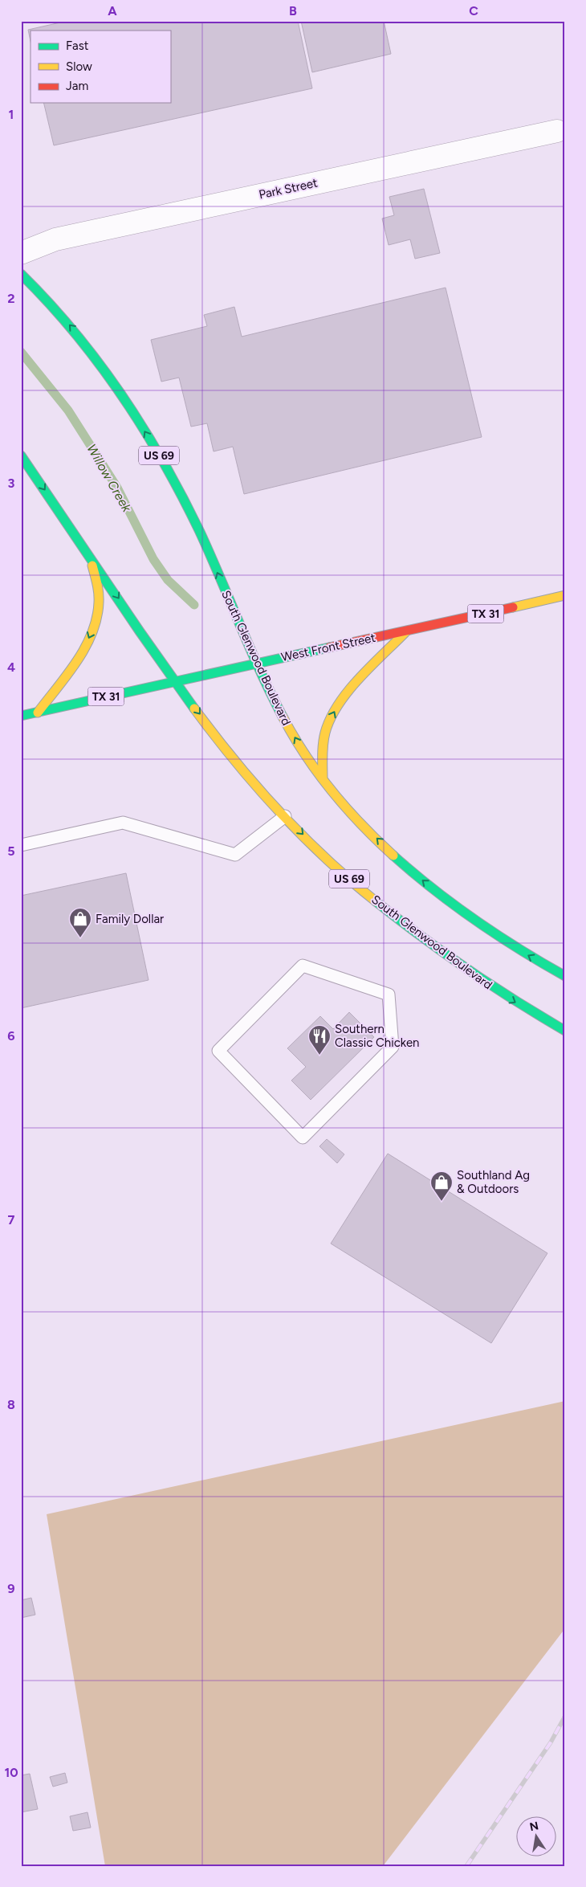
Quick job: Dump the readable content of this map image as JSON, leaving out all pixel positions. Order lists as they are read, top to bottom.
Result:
{
  "streets": {
    "main road": [
      "US 69",
      "TX 31",
      "West Front Street",
      "South Glenwood Boulevard"
    ],
    "street": ["Park Street"]
  },
  "crossings": [
    ["West Front Street", "South Glenwood Boulevard"]
  ],
  "water": ["Willow Creek"],
  "places": {
    "shop": ["Family Dollar", "Southland Ag & Outdoors"],
    "restaurant": ["Southern Classic Chicken"]
  },
  "legend": ["Fast", "Slow", "Jam"],
  "north": "top",
  "grid": {
    "columns": ["A", "B", "C"],
    "rows": [
      "1",
      "2",
      "3",
      "4",
      "5",
      "6",
      "7",
      "8",
      "9",
      "10"
    ]
  }
}
